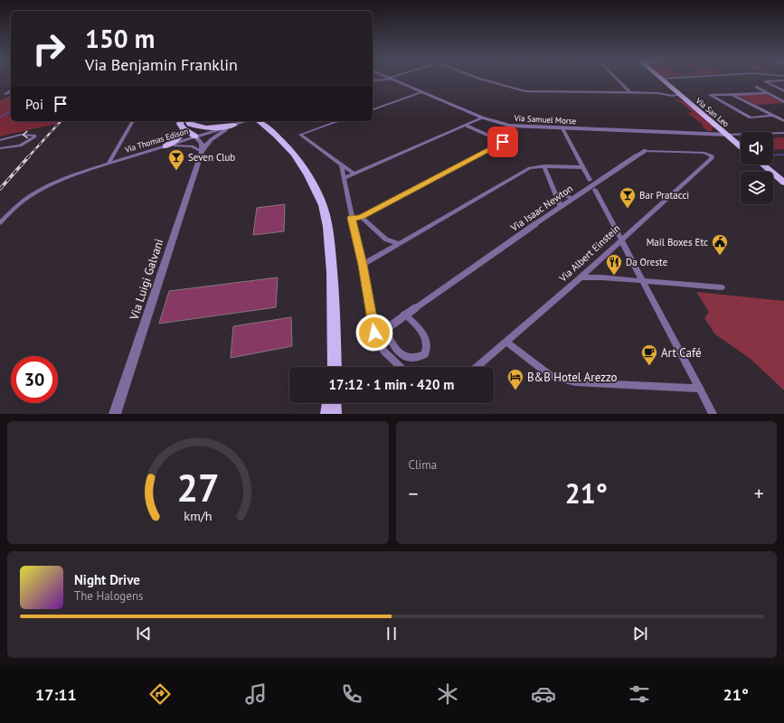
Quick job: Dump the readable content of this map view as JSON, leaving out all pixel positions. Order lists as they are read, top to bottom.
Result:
{
  "streets": {
    "main road": ["Via San Leo"],
    "street": [
      "Via Samuel Morse",
      "Via Thomas Edison",
      "Via Isaac Newton",
      "Via Albert Einstein",
      "Via Luigi Galvani"
    ]
  },
  "crossings": [
    ["Via San Leo", "Via Samuel Morse"],
    ["Via Thomas Edison", "Via Luigi Galvani"],
    ["Via Isaac Newton", "Via Albert Einstein"]
  ],
  "places": {
    "bar": ["Seven Club", "Bar Pratacci"],
    "public building": ["Mail Boxes Etc"],
    "restaurant": ["Da Oreste"],
    "cafe": ["Art Café"],
    "hotel": ["B&B Hotel Arezzo"]
  },
  "page": {
    "turn": ["150 m", "Via Benjamin Franklin"],
    "then": "Poi",
    "limit": "30",
    "trip": "17:12 · 1 min · 420 m",
    "tile": "Clima",
    "heat": ["−", "21°", "+"],
    "song": ["Night Drive", "The Halogens"],
    "tabs": ["17:11", "21°"],
    "gauge": ["27", "km/h"]
  }
}
